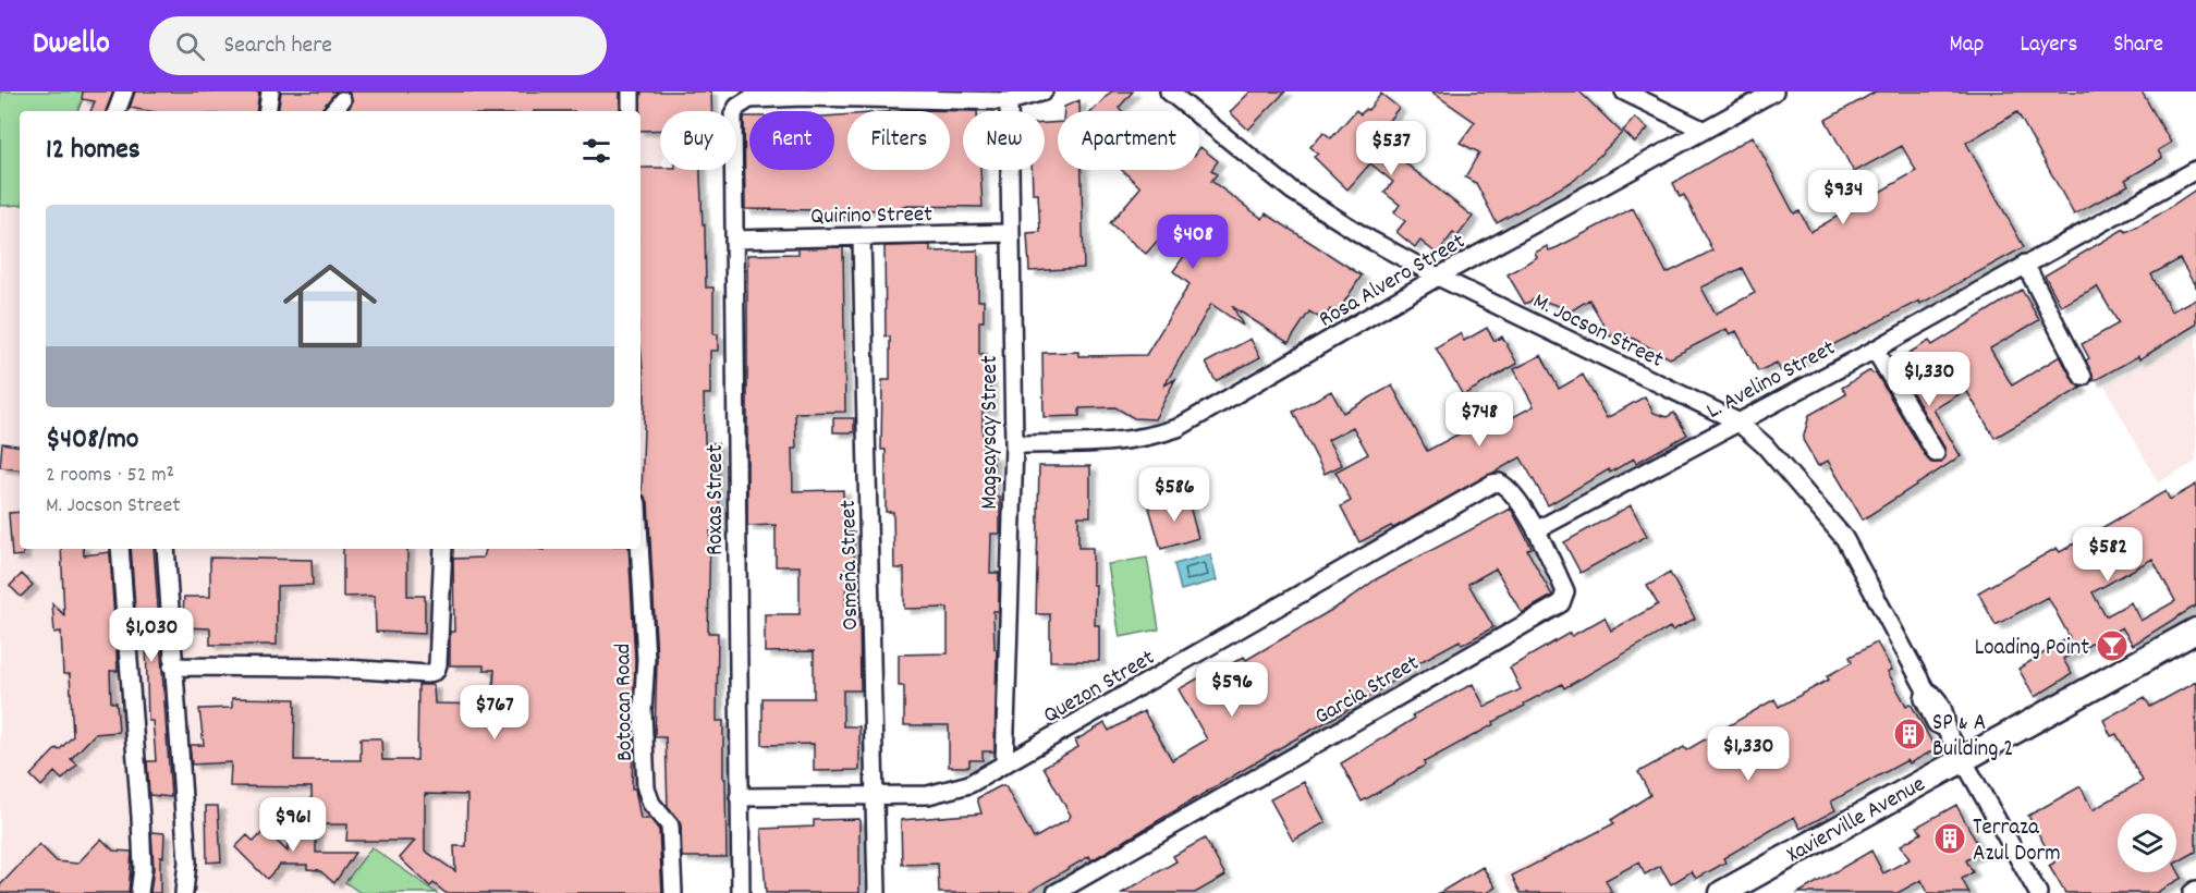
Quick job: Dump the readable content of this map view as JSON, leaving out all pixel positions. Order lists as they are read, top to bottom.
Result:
{
  "streets": {
    "main road": ["Xavierville Avenue"],
    "street": [
      "Quirino Street",
      "Rosa Alvero Street",
      "M. Jocson Street",
      "L. Avelino Street",
      "Magsaysay Street",
      "Roxas Street",
      "Osmeña Street",
      "Quezon Street",
      "Garcia Street",
      "Botocan Road"
    ]
  },
  "crossings": [
    ["Quirino Street", "Magsaysay Street"],
    ["Quirino Street", "Roxas Street"],
    ["Quirino Street", "Osmeña Street"],
    ["Rosa Alvero Street", "M. Jocson Street"],
    ["Rosa Alvero Street", "Magsaysay Street"],
    ["M. Jocson Street", "L. Avelino Street"],
    ["M. Jocson Street", "Xavierville Avenue"],
    ["L. Avelino Street", "Quezon Street"],
    ["L. Avelino Street", "Garcia Street"],
    ["Magsaysay Street", "Quezon Street"],
    ["Roxas Street", "Quezon Street"],
    ["Osmeña Street", "Quezon Street"],
    ["Quezon Street", "Garcia Street"]
  ],
  "places": {
    "bar": ["Loading Point"],
    "building": ["SP & A Building 2", "Terraza Azul Dorm"]
  },
  "page": {
    "header": "Dwello",
    "search": "Search here",
    "nav": ["Map", "Layers", "Share"],
    "chip": [
      "Buy",
      "Rent",
      "Filters",
      "New",
      "Apartment"
    ],
    "heading": "12 homes",
    "price": [
      "$537",
      "$934",
      "$408",
      "$1,330",
      "$748",
      "$586",
      "$582",
      "$1,030",
      "$596",
      "$767",
      "$1,330",
      "$961"
    ],
    "list": [
      {
        "name": "$408/mo",
        "note": "2 rooms · 52 m² · M. Jocson Street"
      }
    ]
  }
}
